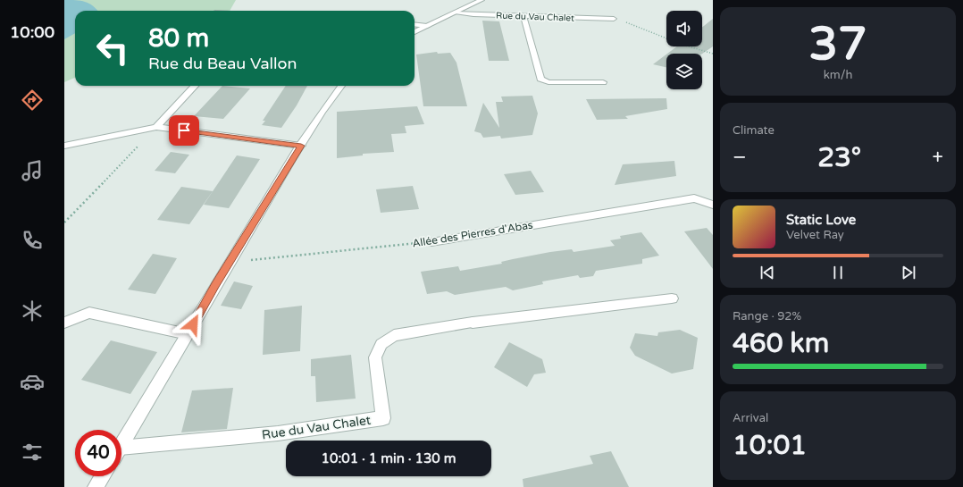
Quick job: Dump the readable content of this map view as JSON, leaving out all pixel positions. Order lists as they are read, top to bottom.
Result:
{
  "streets": {
    "street": ["Rue du Vau Chalet", "Allée des Pierres d'Abas"]
  },
  "crossings": [
    ["Rue du Vau Chalet", "Allée des Pierres d'Abas"]
  ],
  "page": {
    "tabs": "10:00",
    "tile": [
      ["37", "km/h"],
      "Climate",
      ["Range · 92%", "460 km"],
      ["Arrival", "10:01"]
    ],
    "turn": ["80 m", "Rue du Beau Vallon"],
    "heat": ["−", "23°", "+"],
    "song": ["Static Love", "Velvet Ray"],
    "limit": "40",
    "trip": "10:01 · 1 min · 130 m"
  }
}
